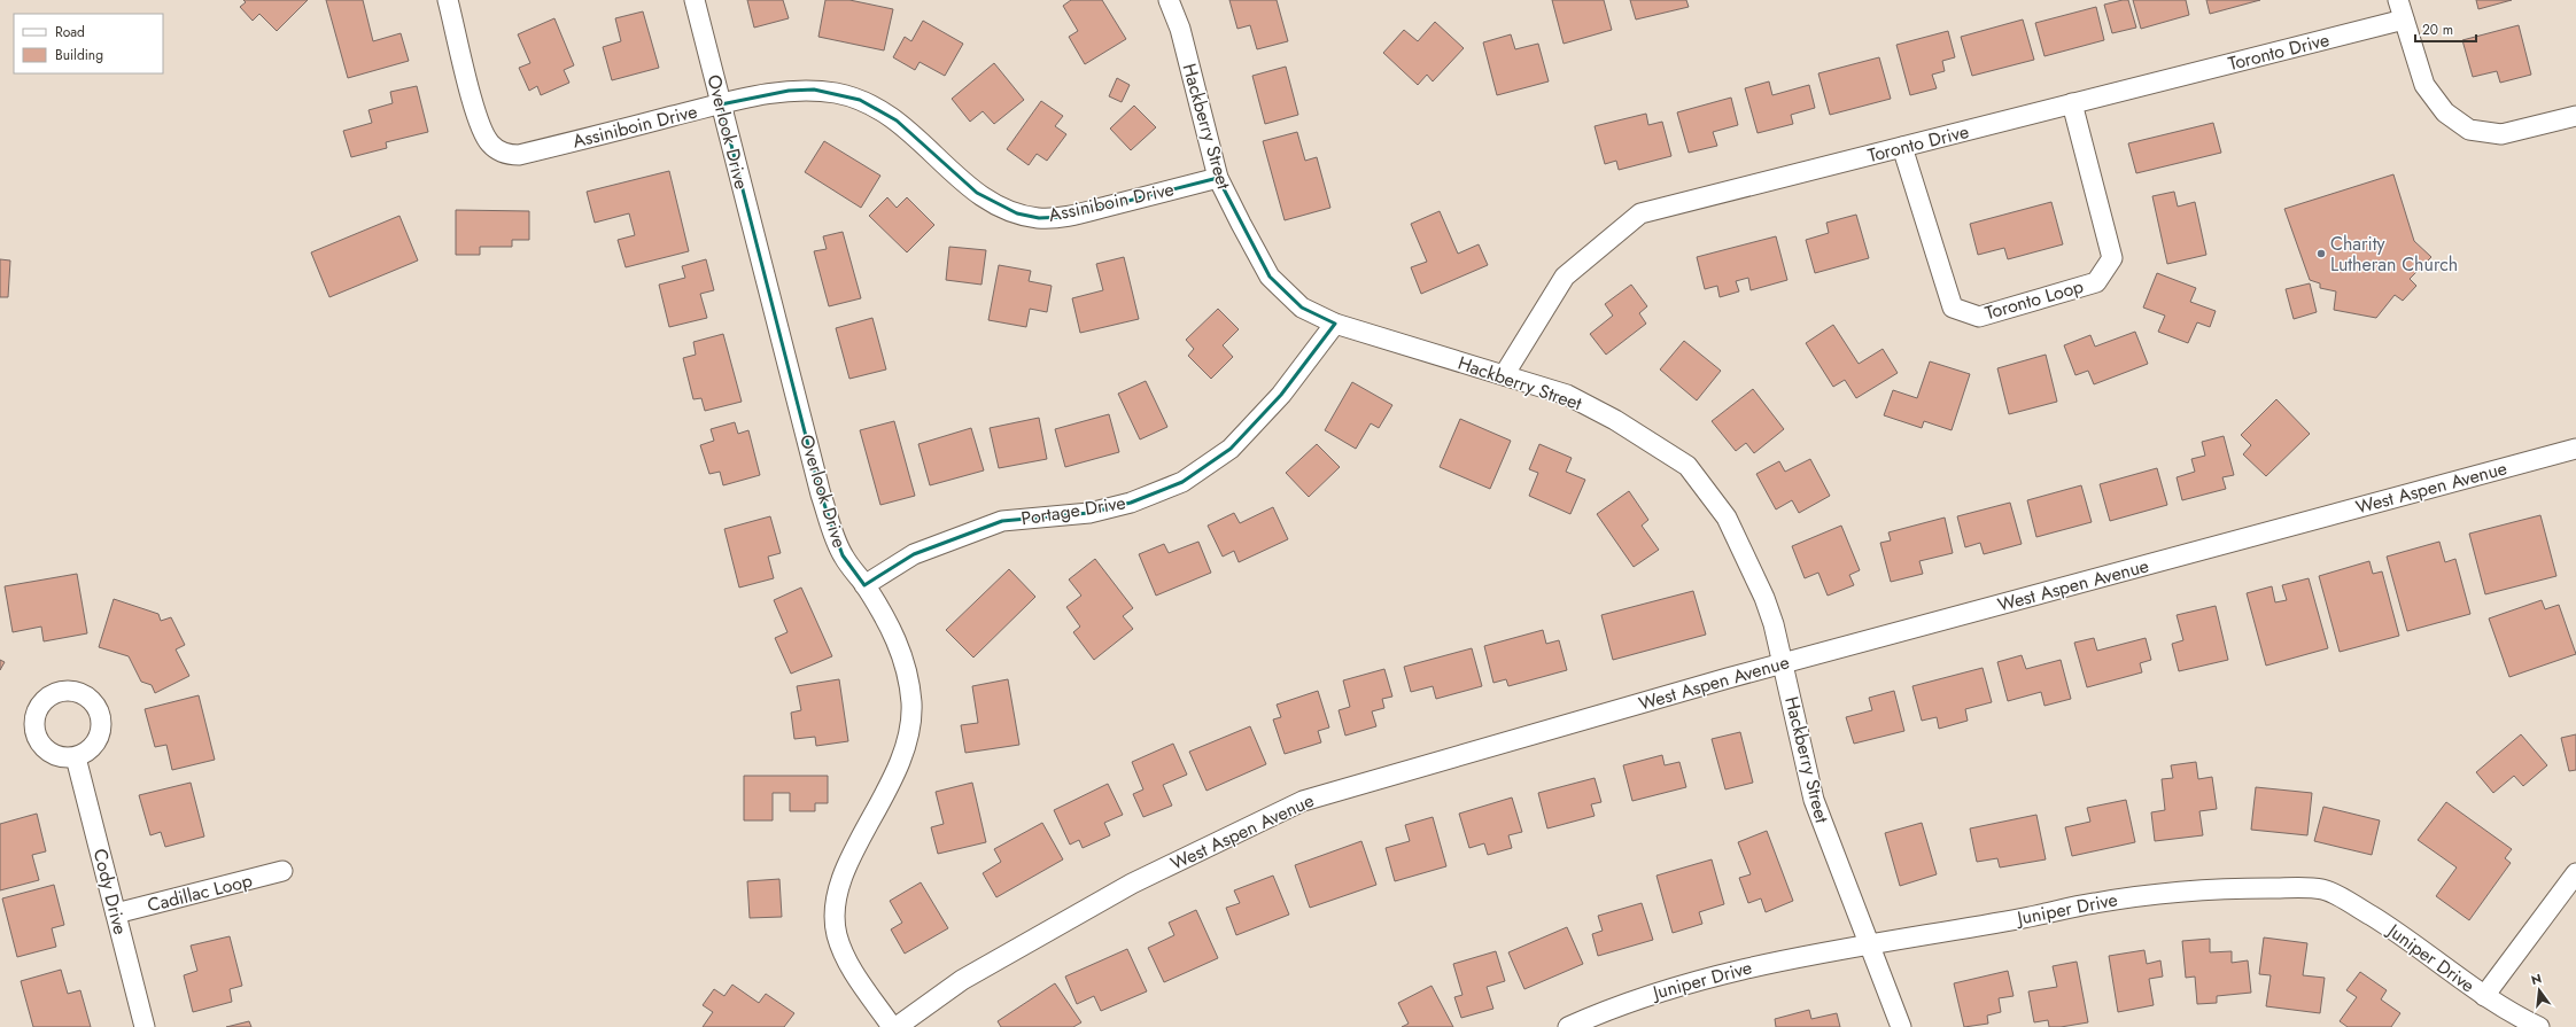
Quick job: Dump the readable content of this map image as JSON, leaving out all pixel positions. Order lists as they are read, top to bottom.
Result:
{
  "streets": {
    "street": [
      "Toronto Drive",
      "Assiniboin Drive",
      "Hackberry Street",
      "Overlook Drive",
      "Toronto Loop",
      "West Aspen Avenue",
      "Portage Drive",
      "Cody Drive",
      "Cadillac Loop",
      "Juniper Drive"
    ]
  },
  "crossings": [
    ["Toronto Drive", "Hackberry Street"],
    ["Toronto Drive", "Toronto Loop"],
    ["Assiniboin Drive", "Hackberry Street"],
    ["Assiniboin Drive", "Overlook Drive"],
    ["Hackberry Street", "West Aspen Avenue"],
    ["Hackberry Street", "Portage Drive"],
    ["Hackberry Street", "Juniper Drive"],
    ["Overlook Drive", "Portage Drive"],
    ["Cody Drive", "Cadillac Loop"]
  ],
  "places": ["Charity Lutheran Church"],
  "legend": ["Road", "Building"],
  "scale_bar": "20 m",
  "north": "top"
}
